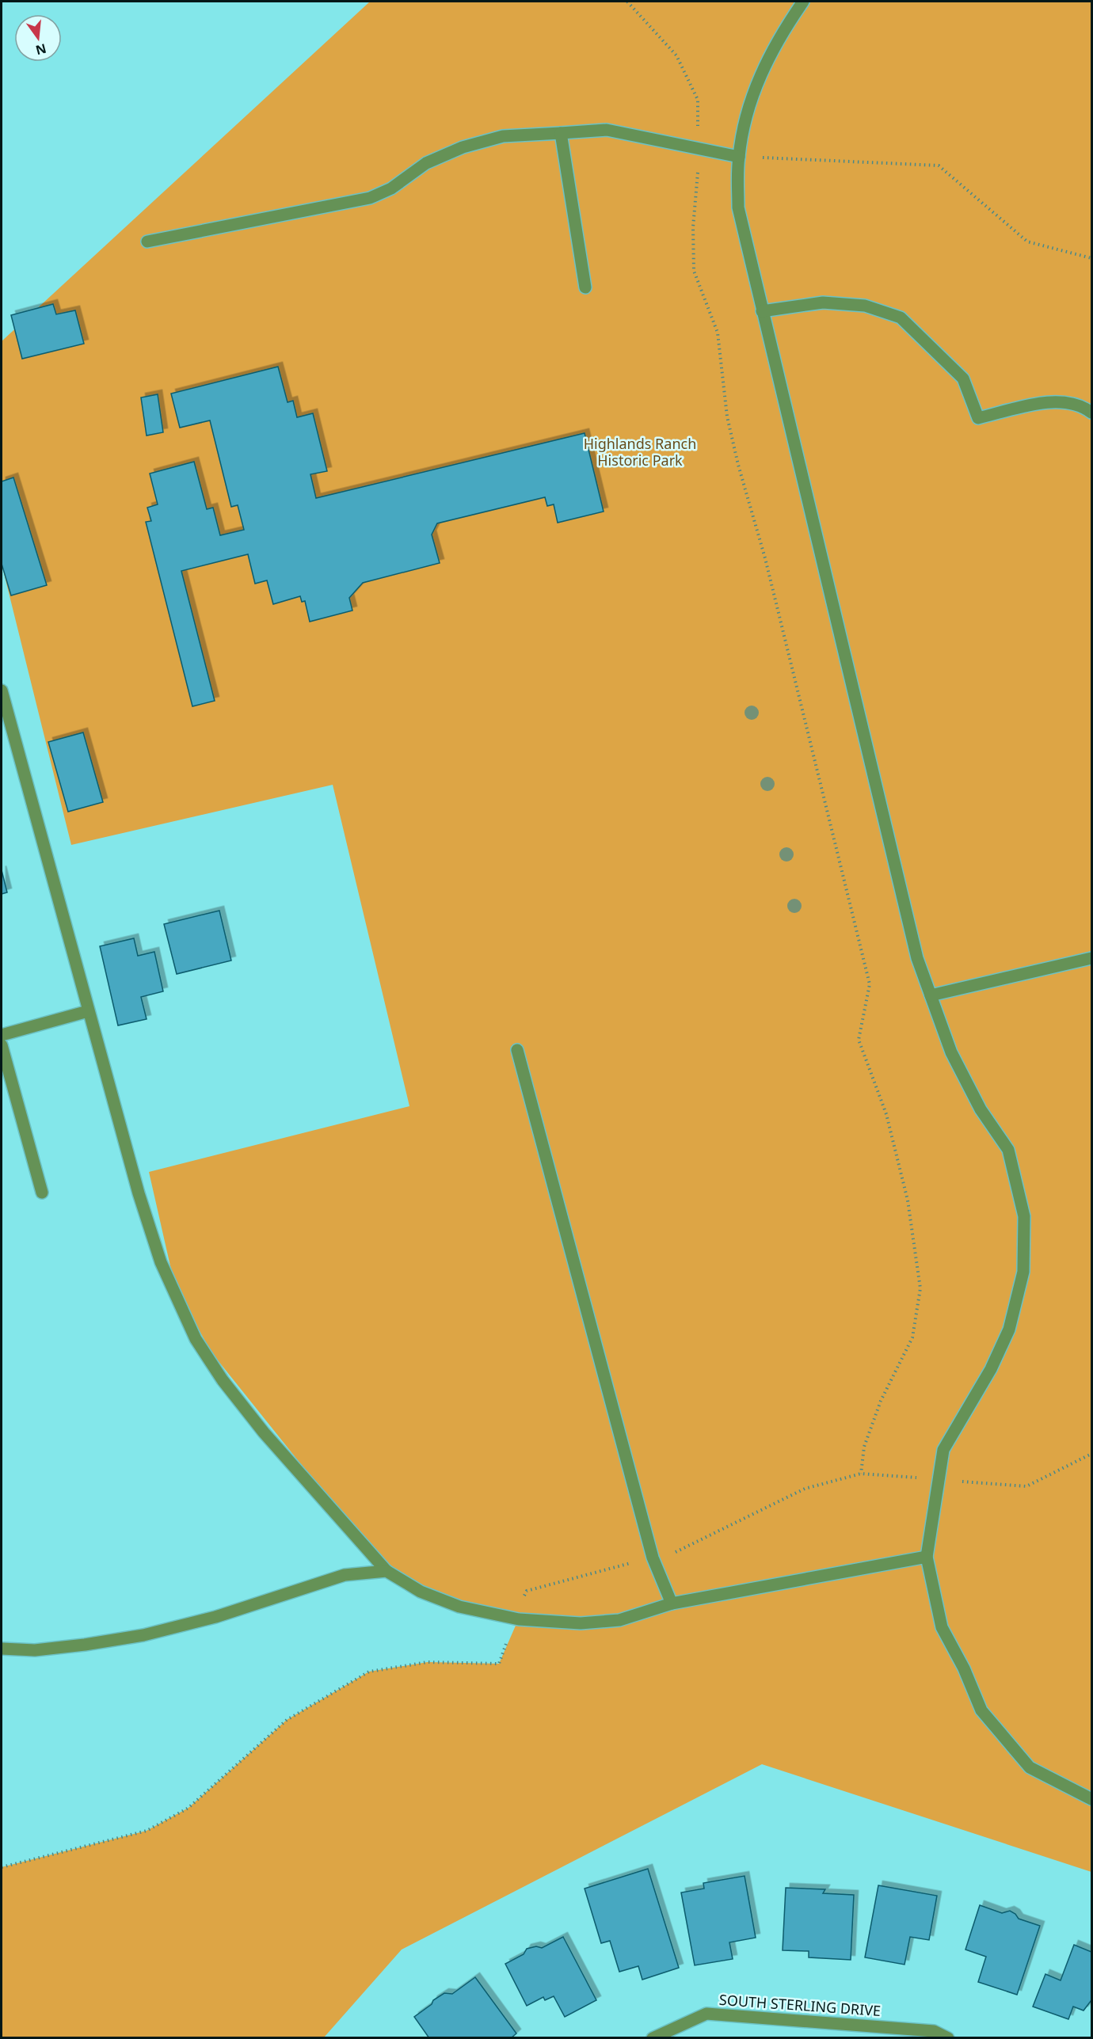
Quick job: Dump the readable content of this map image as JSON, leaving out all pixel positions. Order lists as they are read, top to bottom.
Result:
{
  "streets": {
    "street": ["SOUTH STERLING DRIVE"]
  },
  "parks": ["Highlands Ranch Historic Park"],
  "north": "bottom"
}
